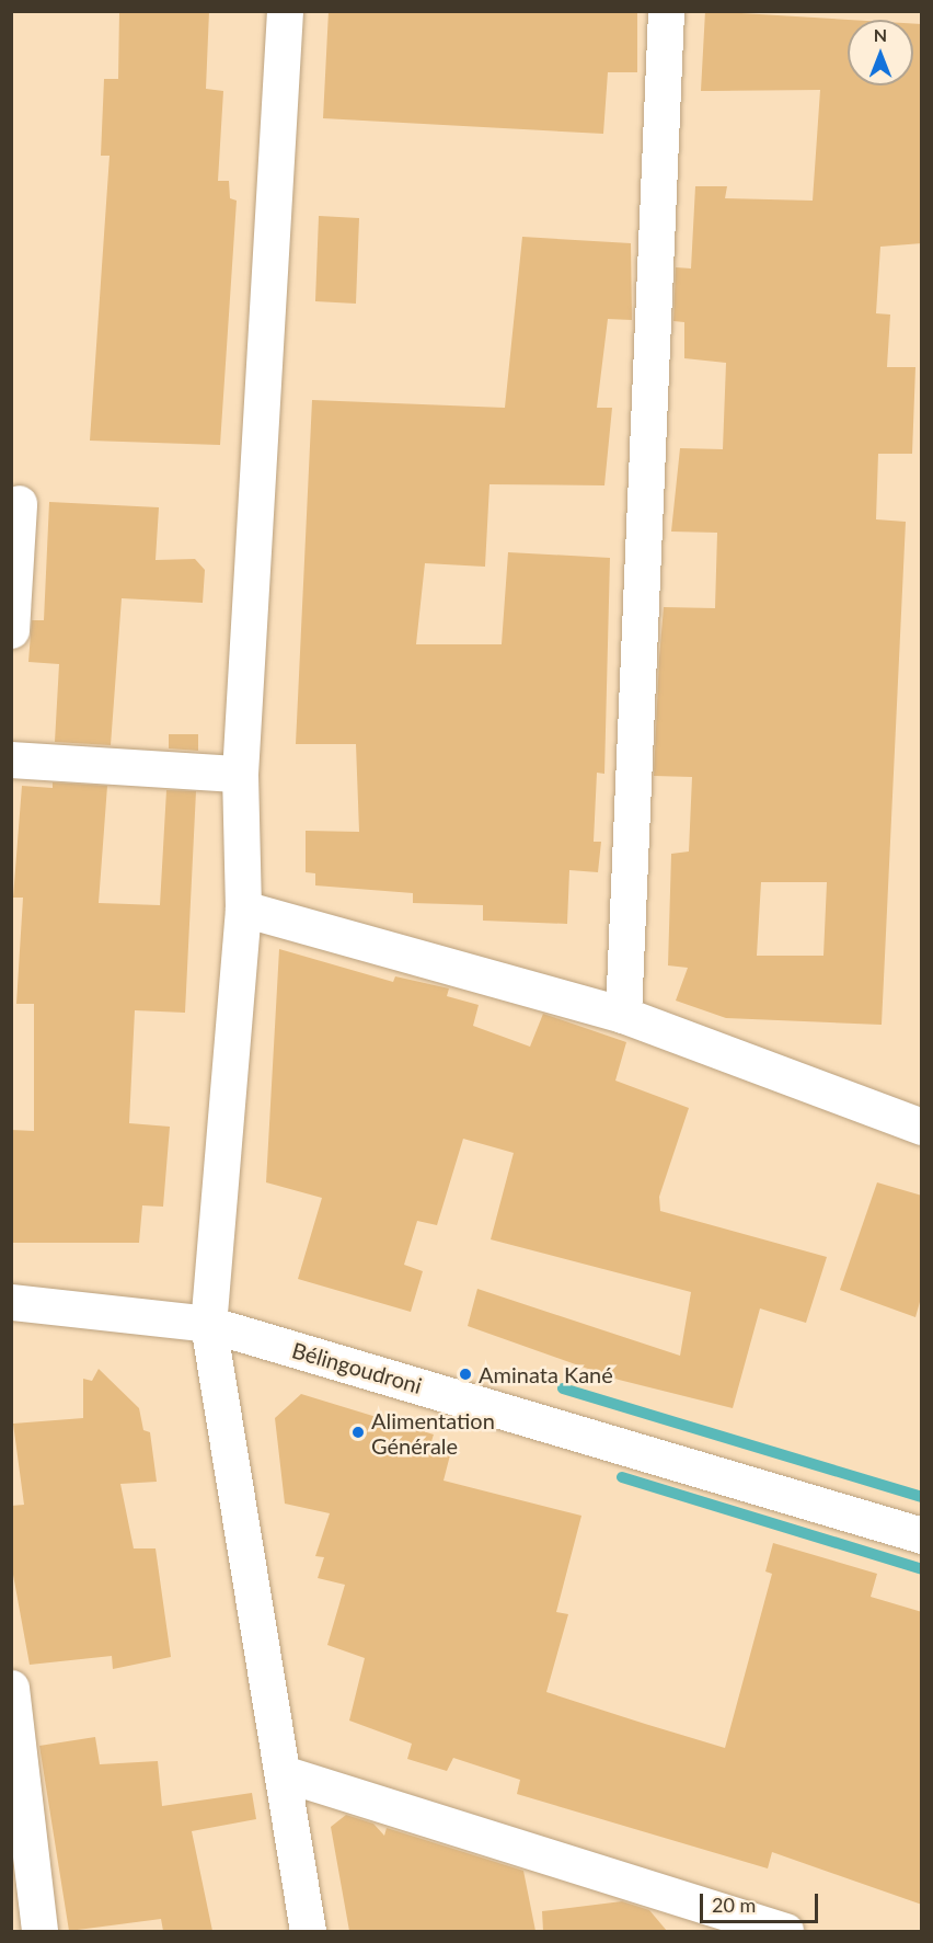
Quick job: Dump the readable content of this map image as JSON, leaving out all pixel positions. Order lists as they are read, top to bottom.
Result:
{
  "streets": {
    "street": ["Bélingoudroni"]
  },
  "places": ["Aminata Kané", "Alimentation Générale"],
  "scale_bar": "20 m",
  "north": "top"
}
